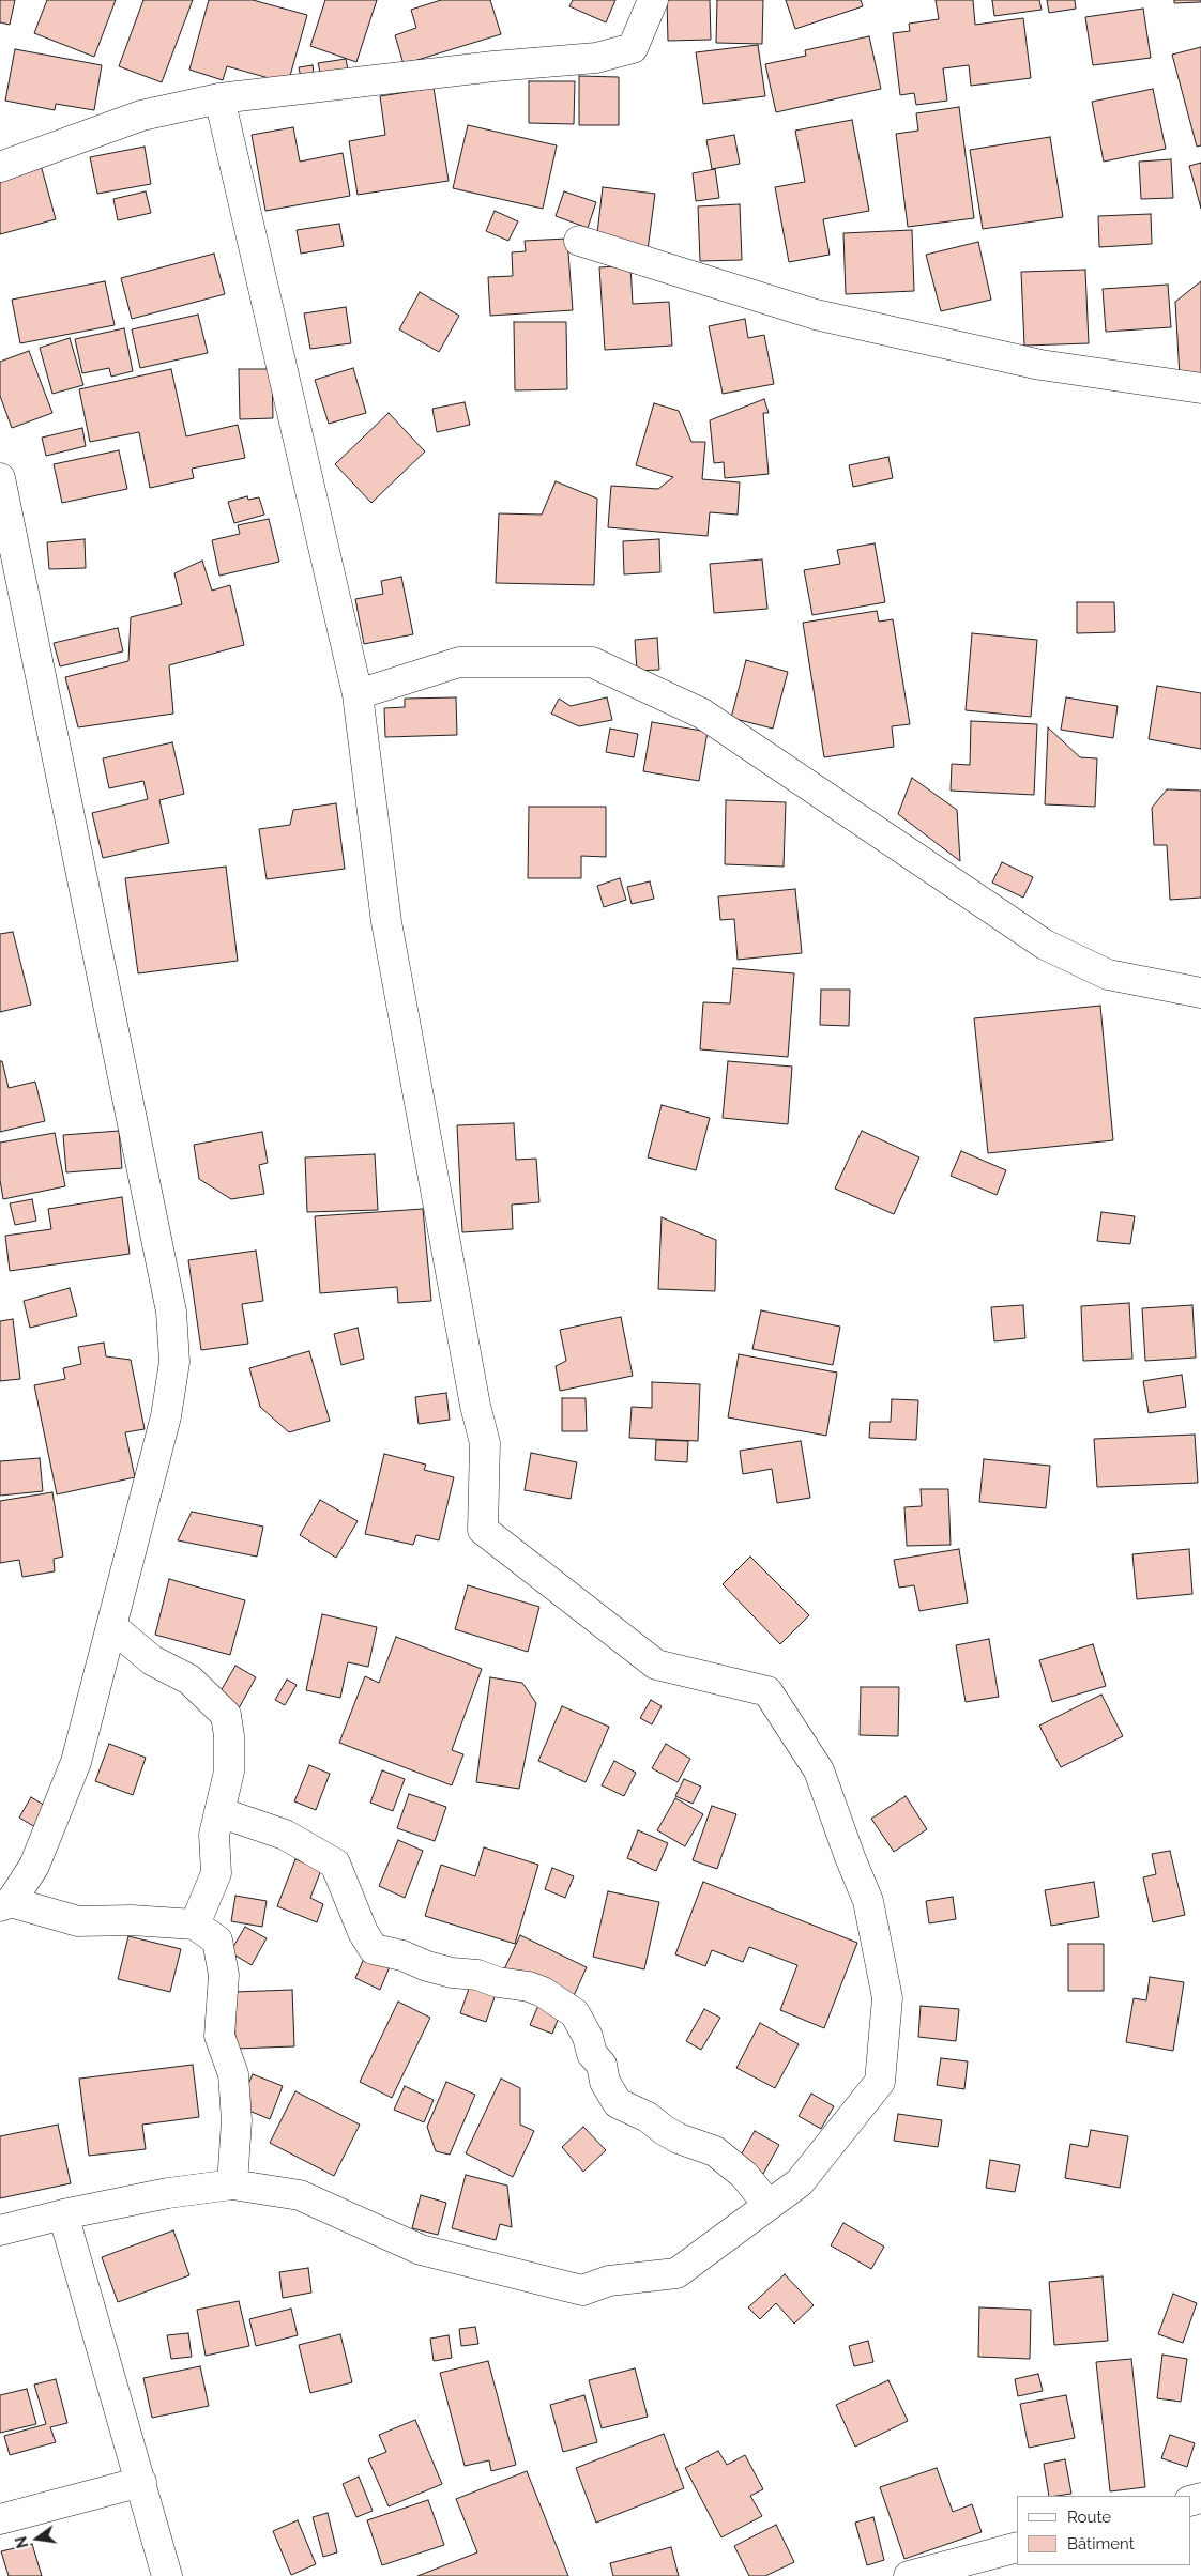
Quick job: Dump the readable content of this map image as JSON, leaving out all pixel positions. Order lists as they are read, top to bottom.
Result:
{
  "legend": ["Route", "Bâtiment"],
  "north": "left"
}
